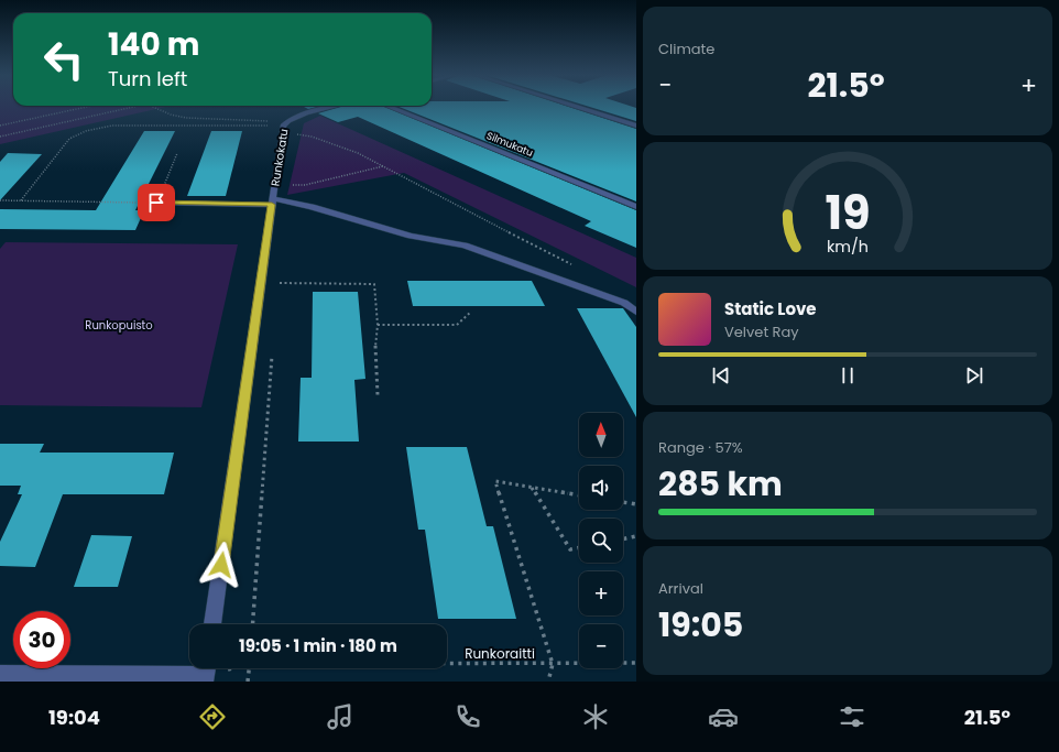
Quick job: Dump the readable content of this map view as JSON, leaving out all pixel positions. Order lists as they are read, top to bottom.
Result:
{
  "streets": {
    "street": ["Silmukatu", "Runkokatu"],
    "path": ["Runkoraitti"]
  },
  "parks": ["Runkopuisto"],
  "north": "top",
  "page": {
    "tile": [
      "Climate",
      ["Range · 57%", "285 km"],
      ["Arrival", "19:05"]
    ],
    "turn": ["140 m", "Turn left"],
    "heat": ["−", "21.5°", "+"],
    "song": ["Static Love", "Velvet Ray"],
    "map_buttons": ["+", "−"],
    "limit": "30",
    "trip": "19:05 · 1 min · 180 m",
    "tabs": ["19:04", "21.5°"],
    "gauge": ["19", "km/h"]
  }
}
